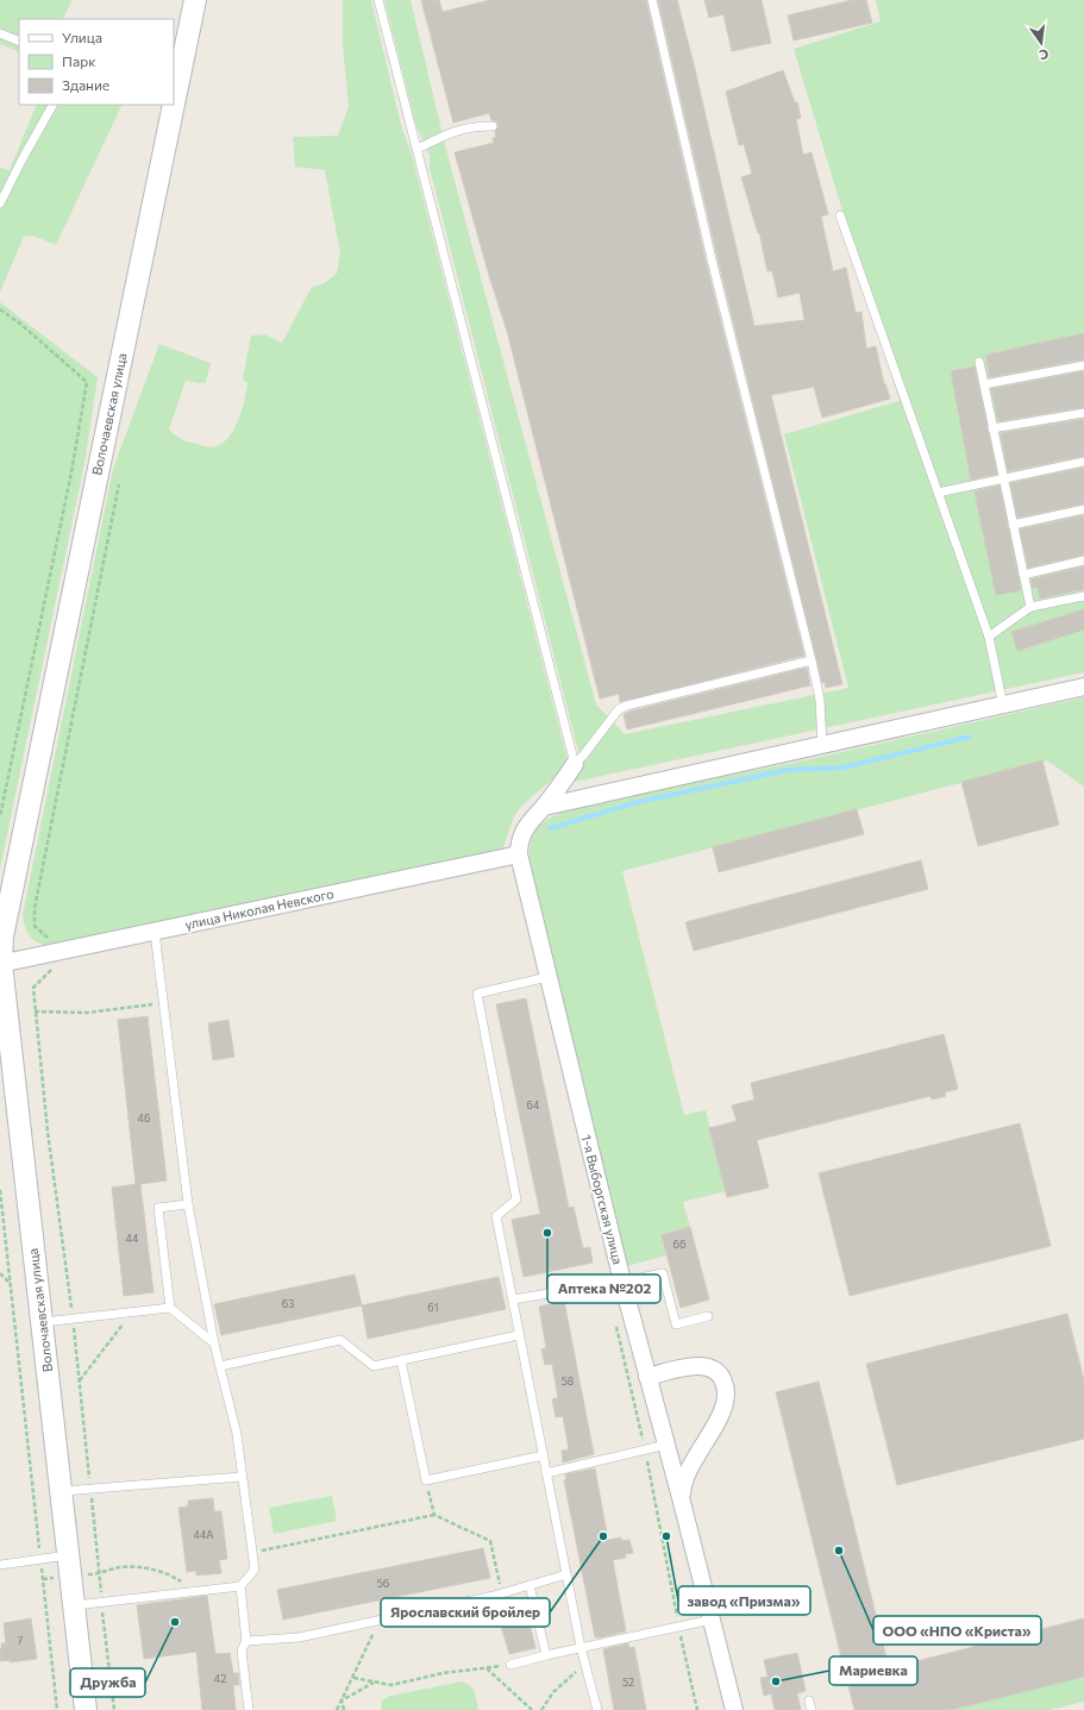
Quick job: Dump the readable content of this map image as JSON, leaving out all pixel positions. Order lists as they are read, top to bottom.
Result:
{
  "streets": {
    "street": ["Волочаевская улица", "улица Николая Невского", "1-я Выборгская улица"]
  },
  "crossings": [
    ["Волочаевская улица", "улица Николая Невского"],
    ["улица Николая Невского", "1-я Выборгская улица"]
  ],
  "places": [
    "Аптека №202",
    "Ярославский бройлер",
    "завод «Призма»",
    "ООО «НПО «Криста»",
    "Дружба",
    "Мариевка"
  ],
  "house_numbers": [
    "64",
    "46",
    "44",
    "66",
    "63",
    "61",
    "58",
    "44А",
    "56",
    "7",
    "42",
    "52"
  ],
  "legend": ["Улица", "Парк", "Здание"],
  "north": "bottom"
}
